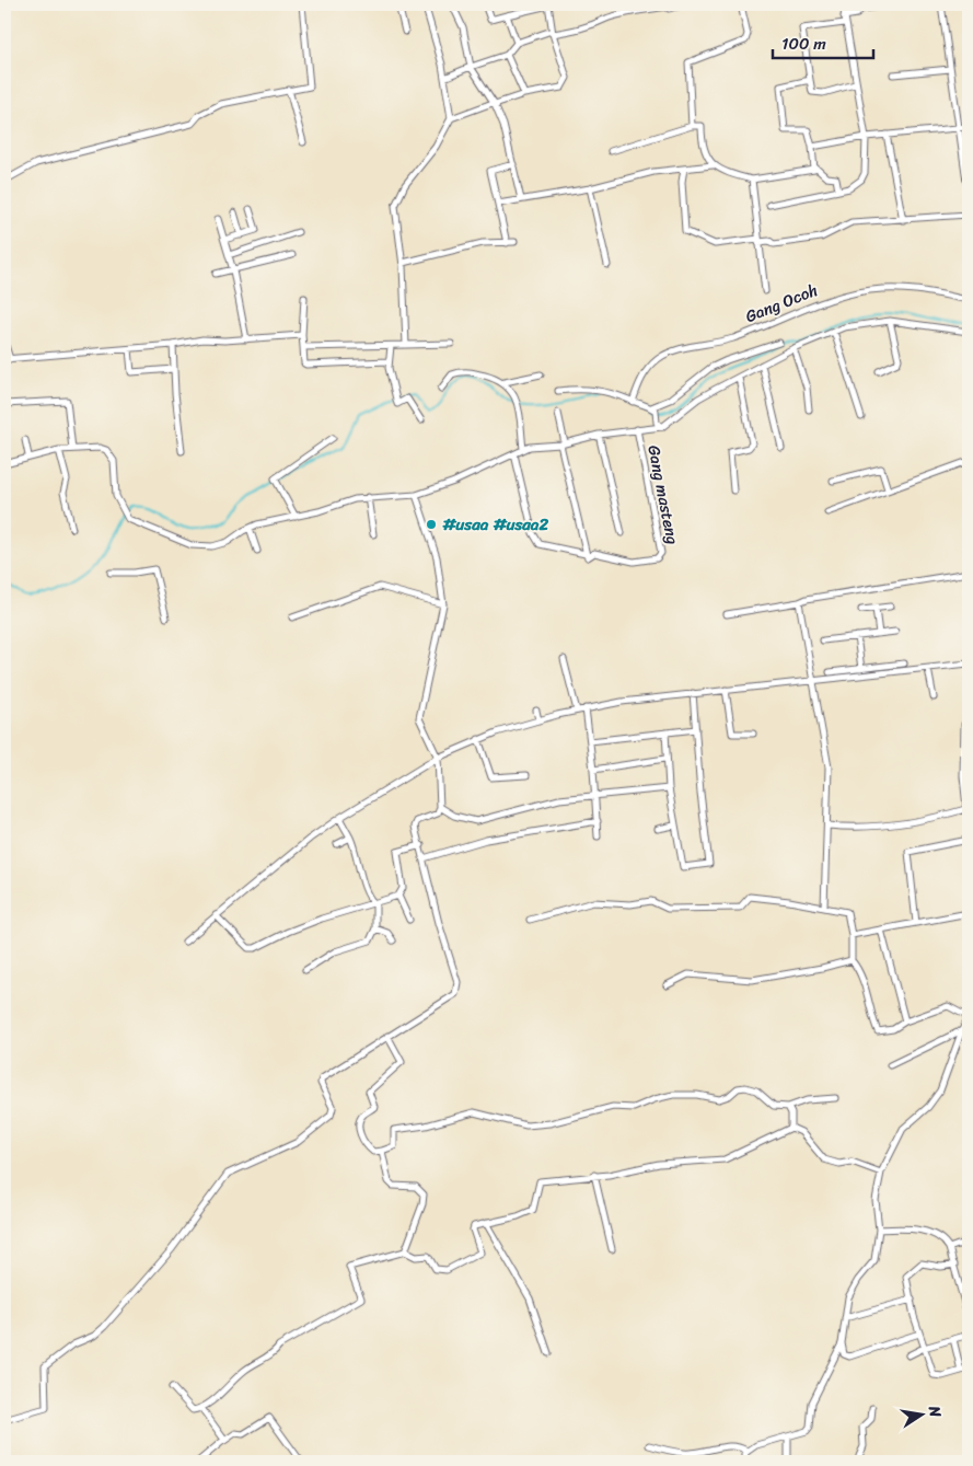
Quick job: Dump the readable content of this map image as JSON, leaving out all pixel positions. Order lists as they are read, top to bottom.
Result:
{
  "streets": {
    "street": ["Gang Ocoh", "Gang masteng"]
  },
  "places": ["#usaa #usaa2"],
  "scale_bar": "100 m",
  "north": "right"
}
